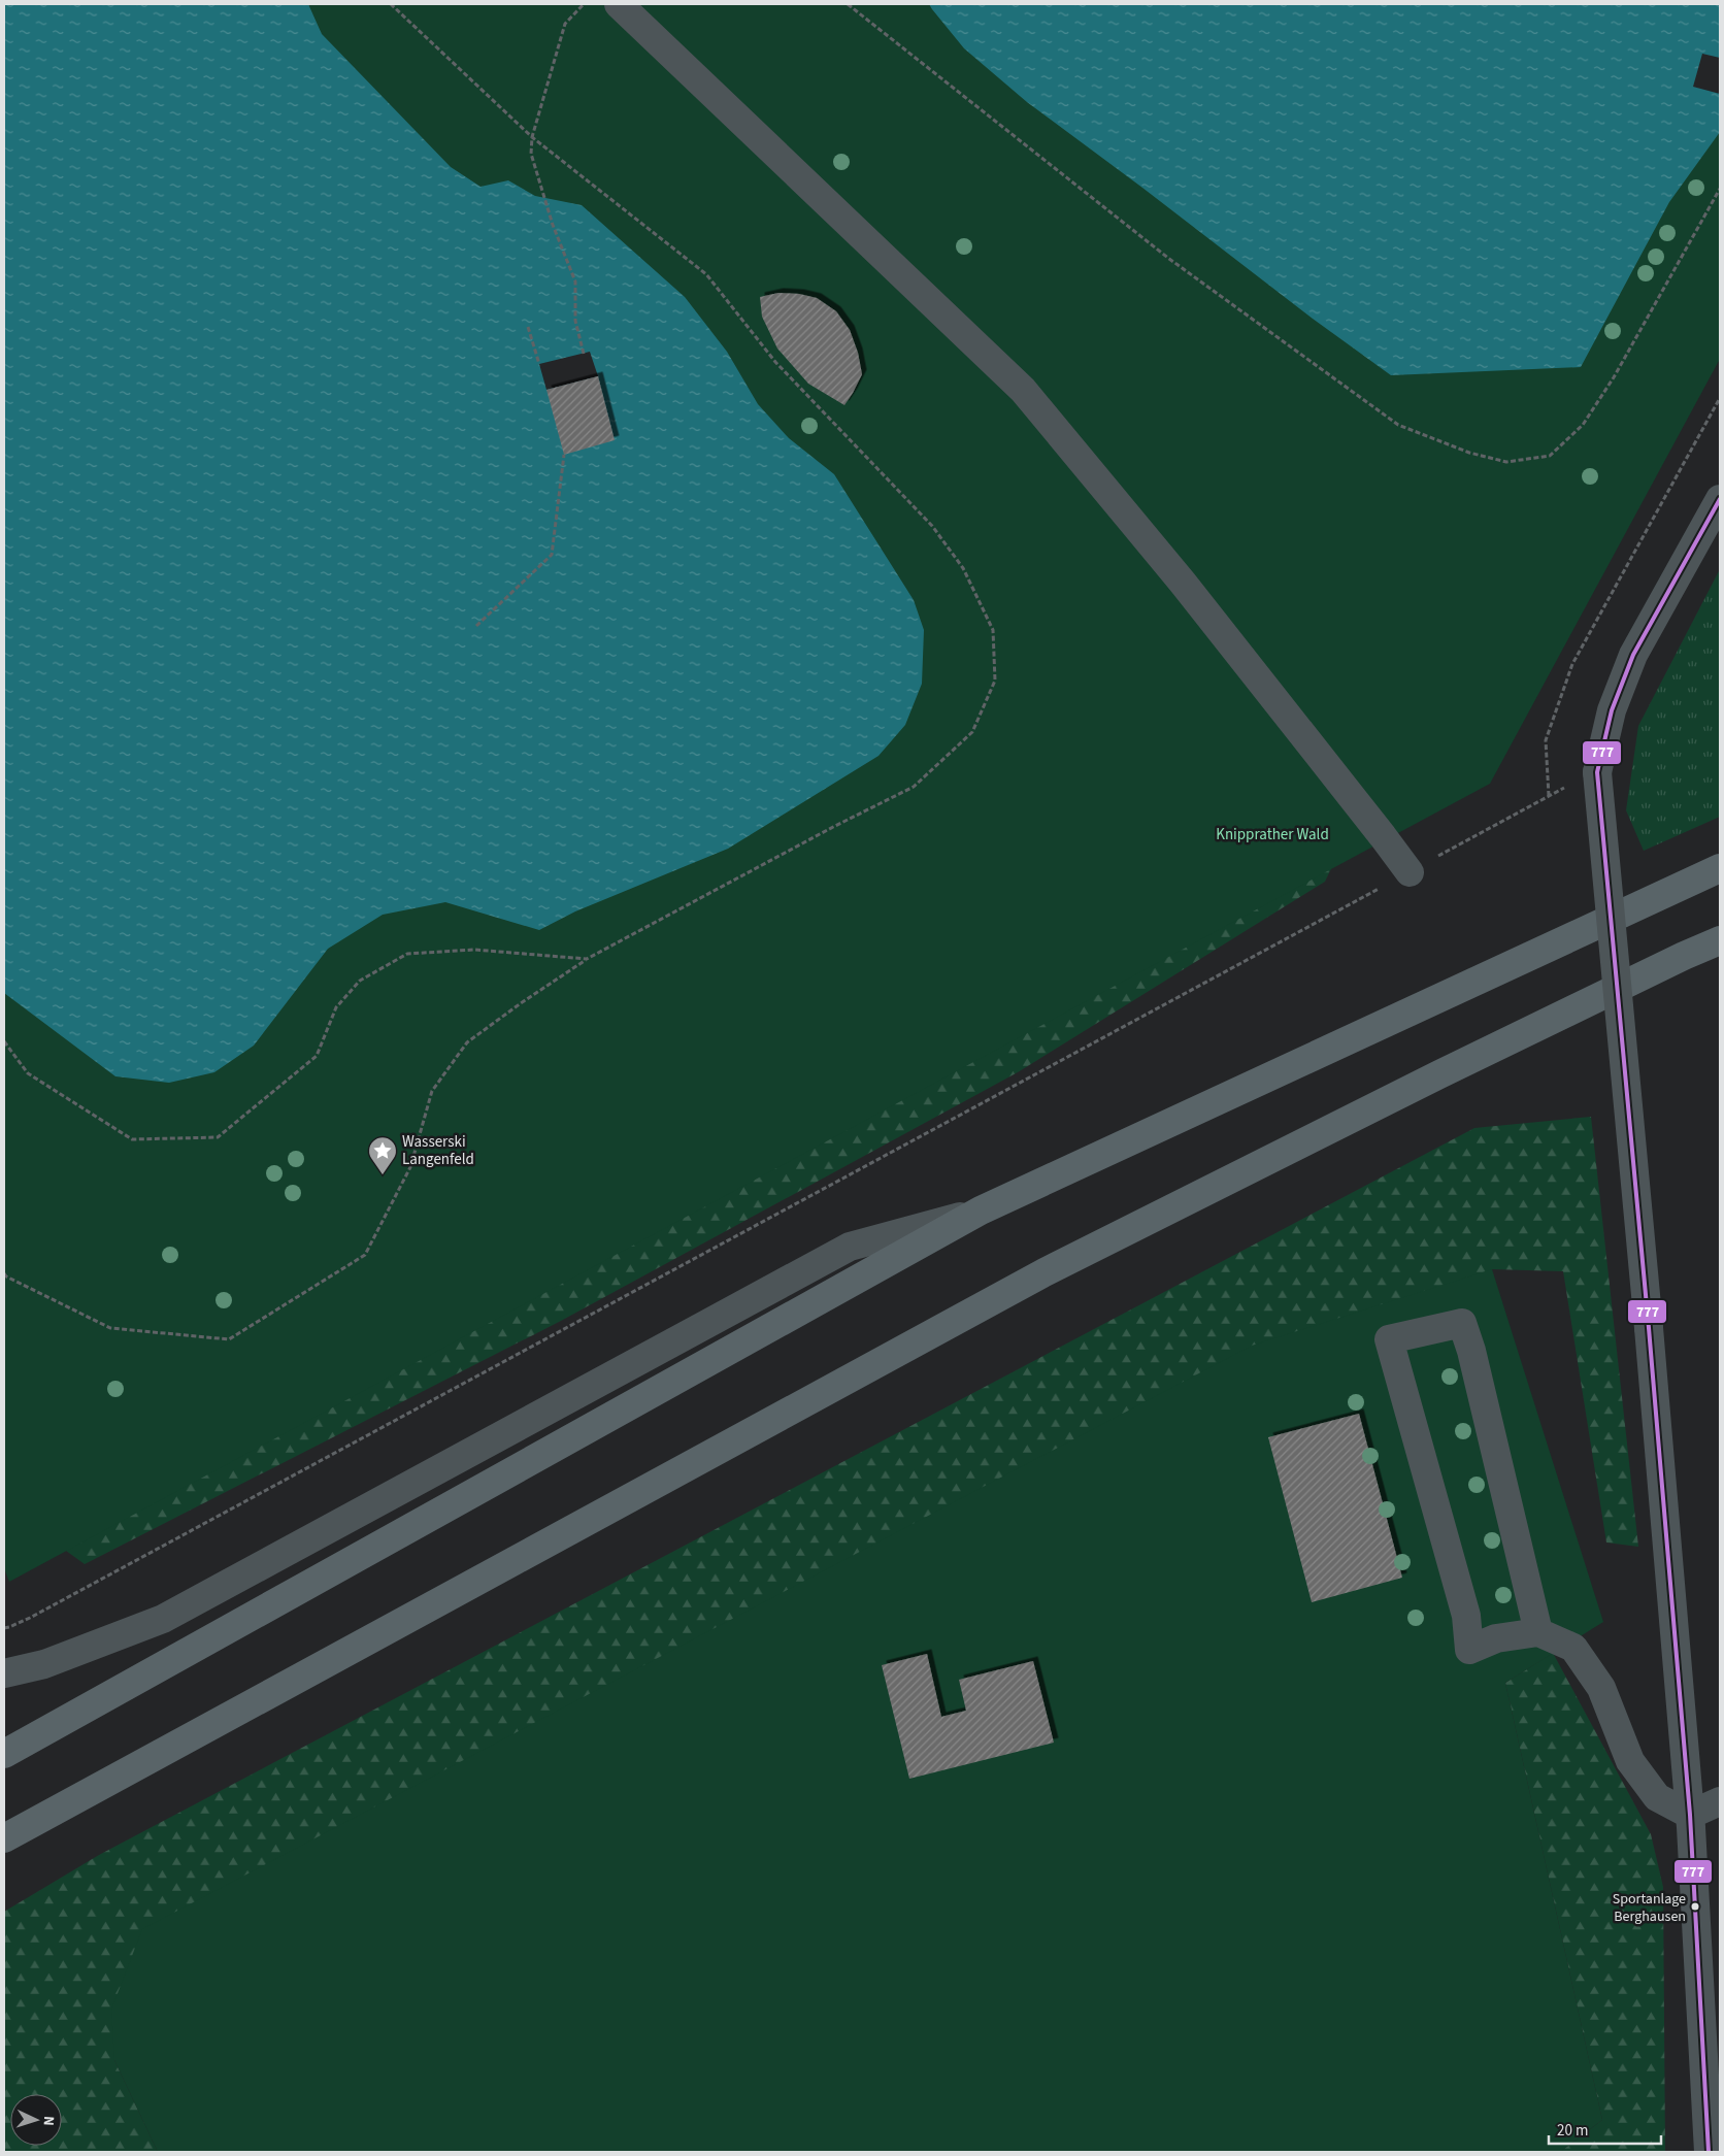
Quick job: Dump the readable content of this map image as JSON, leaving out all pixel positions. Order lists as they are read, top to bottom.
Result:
{
  "parks": ["Knipprather Wald"],
  "places": {
    "place": ["Wasserski Langenfeld"],
    "other": ["Sportanlage Berghausen"]
  },
  "lines": ["transit line 777"],
  "scale_bar": "20 m",
  "north": "right"
}
